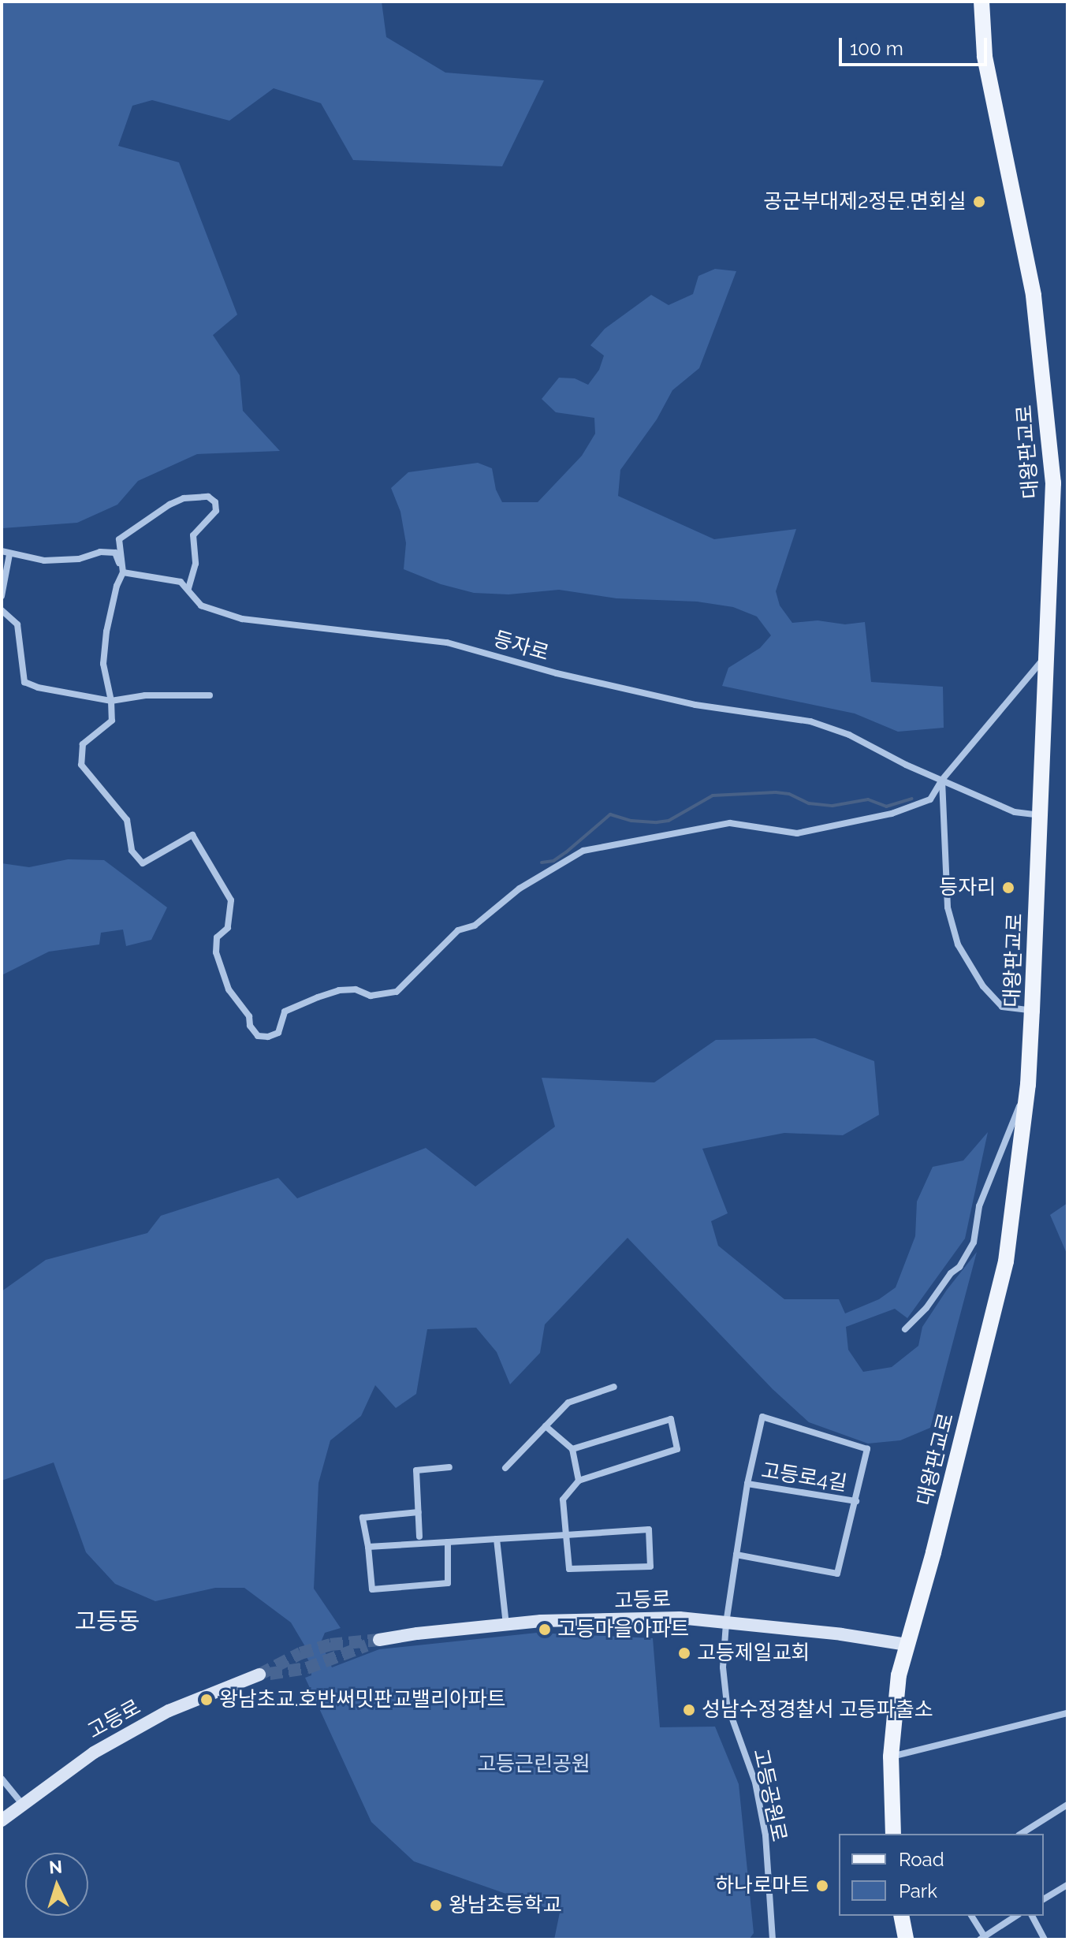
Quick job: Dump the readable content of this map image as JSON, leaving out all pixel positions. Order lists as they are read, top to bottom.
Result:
{
  "streets": {
    "main road": ["대왕판교로"],
    "street": [
      "등자로",
      "고등로4길",
      "고등로",
      "고등공원로"
    ]
  },
  "crossings": [
    ["대왕판교로", "등자로"],
    ["대왕판교로", "고등로"],
    ["고등로4길", "고등로"],
    ["고등로4길", "고등공원로"],
    ["고등로", "고등공원로"]
  ],
  "districts": ["고등동"],
  "parks": ["고등근린공원"],
  "places": [
    "공군부대제2정문.면회실",
    "등자리",
    "고등마을아파트",
    "고등제일교회",
    "왕남초교.호반써밋판교밸리아파트",
    "성남수정경찰서 고등파출소",
    "하나로마트",
    "왕남초등학교"
  ],
  "legend": ["Road", "Park"],
  "scale_bar": "100 m",
  "north": "top"
}
